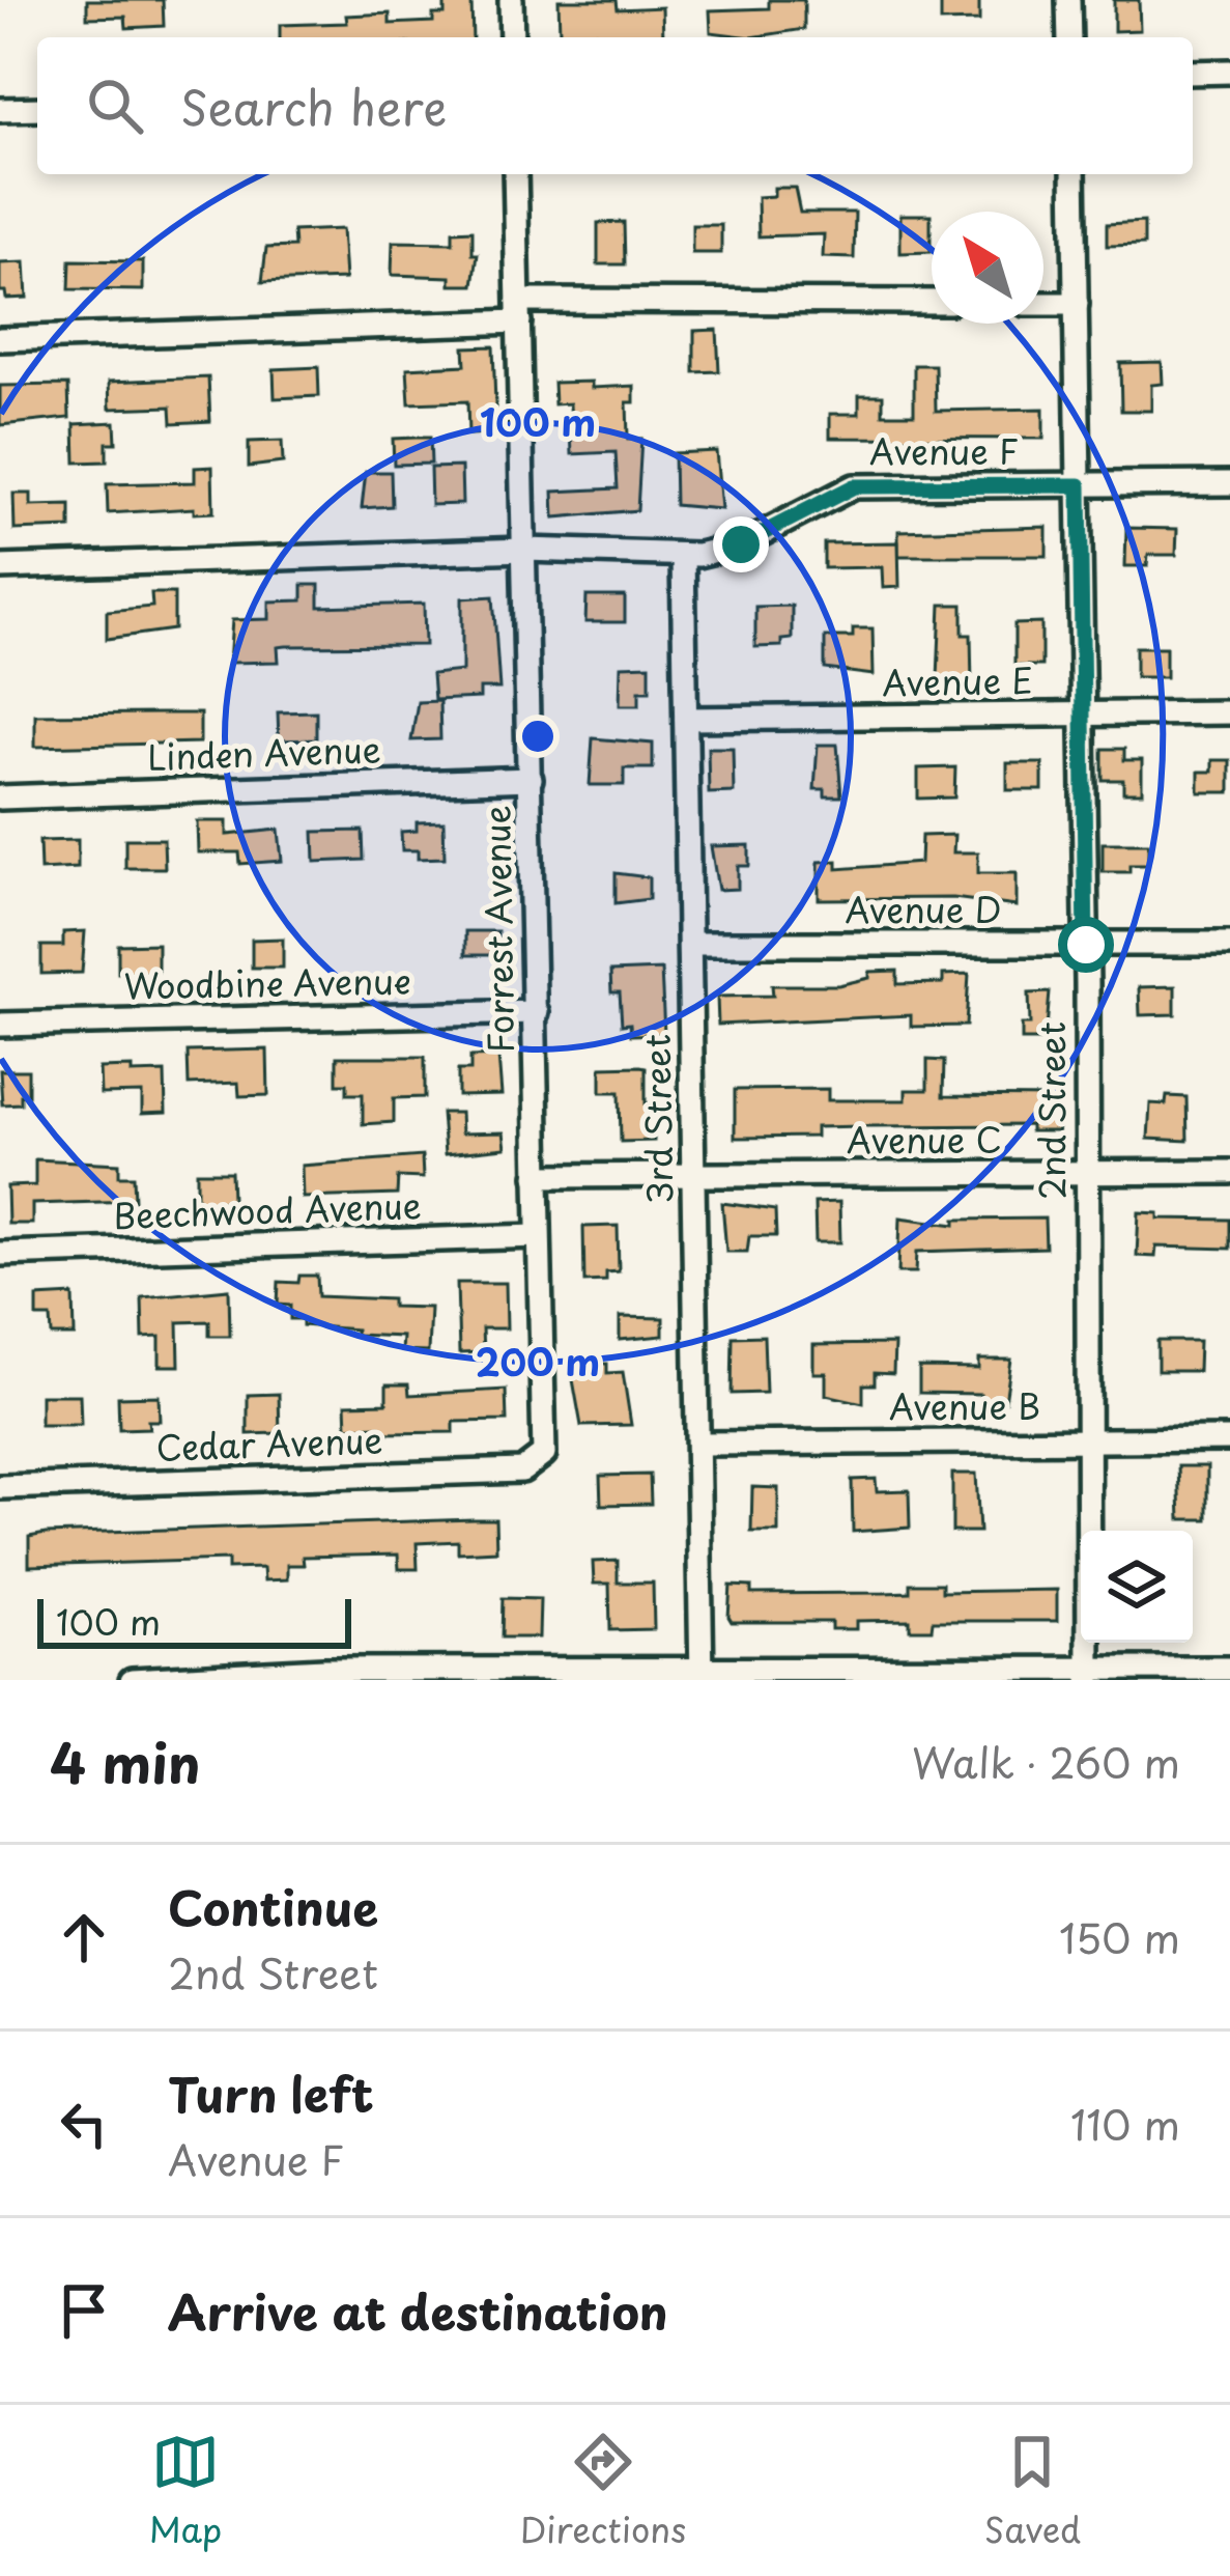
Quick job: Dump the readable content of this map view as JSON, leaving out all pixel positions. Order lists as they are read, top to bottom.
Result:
{
  "streets": {
    "street": [
      "Avenue F",
      "Avenue E",
      "Linden Avenue",
      "Avenue D",
      "Forrest Avenue",
      "Woodbine Avenue",
      "2nd Street",
      "3rd Street",
      "Avenue C",
      "Beechwood Avenue",
      "Avenue B",
      "Cedar Avenue"
    ]
  },
  "crossings": [
    ["Avenue F", "Forrest Avenue"],
    ["Avenue F", "2nd Street"],
    ["Avenue F", "3rd Street"],
    ["Avenue E", "2nd Street"],
    ["Avenue E", "3rd Street"],
    ["Linden Avenue", "Forrest Avenue"],
    ["Avenue D", "2nd Street"],
    ["Avenue D", "3rd Street"],
    ["Forrest Avenue", "Woodbine Avenue"],
    ["Forrest Avenue", "Beechwood Avenue"],
    ["Forrest Avenue", "Cedar Avenue"],
    ["2nd Street", "Avenue C"],
    ["2nd Street", "Avenue B"],
    ["3rd Street", "Avenue C"],
    ["3rd Street", "Avenue B"]
  ],
  "scale_bar": "100 m",
  "north": "top left",
  "page": {
    "search": "Search here",
    "scale": "100 m",
    "heading": ["4 min", "Walk · 260 m"],
    "list": [
      ["Continue", "2nd Street", "150 m"],
      ["Turn left", "Avenue F", "110 m"],
      "Arrive at destination"
    ],
    "nav": ["Map", "Directions", "Saved"]
  },
  "rings": ["100 m", "200 m"]
}
